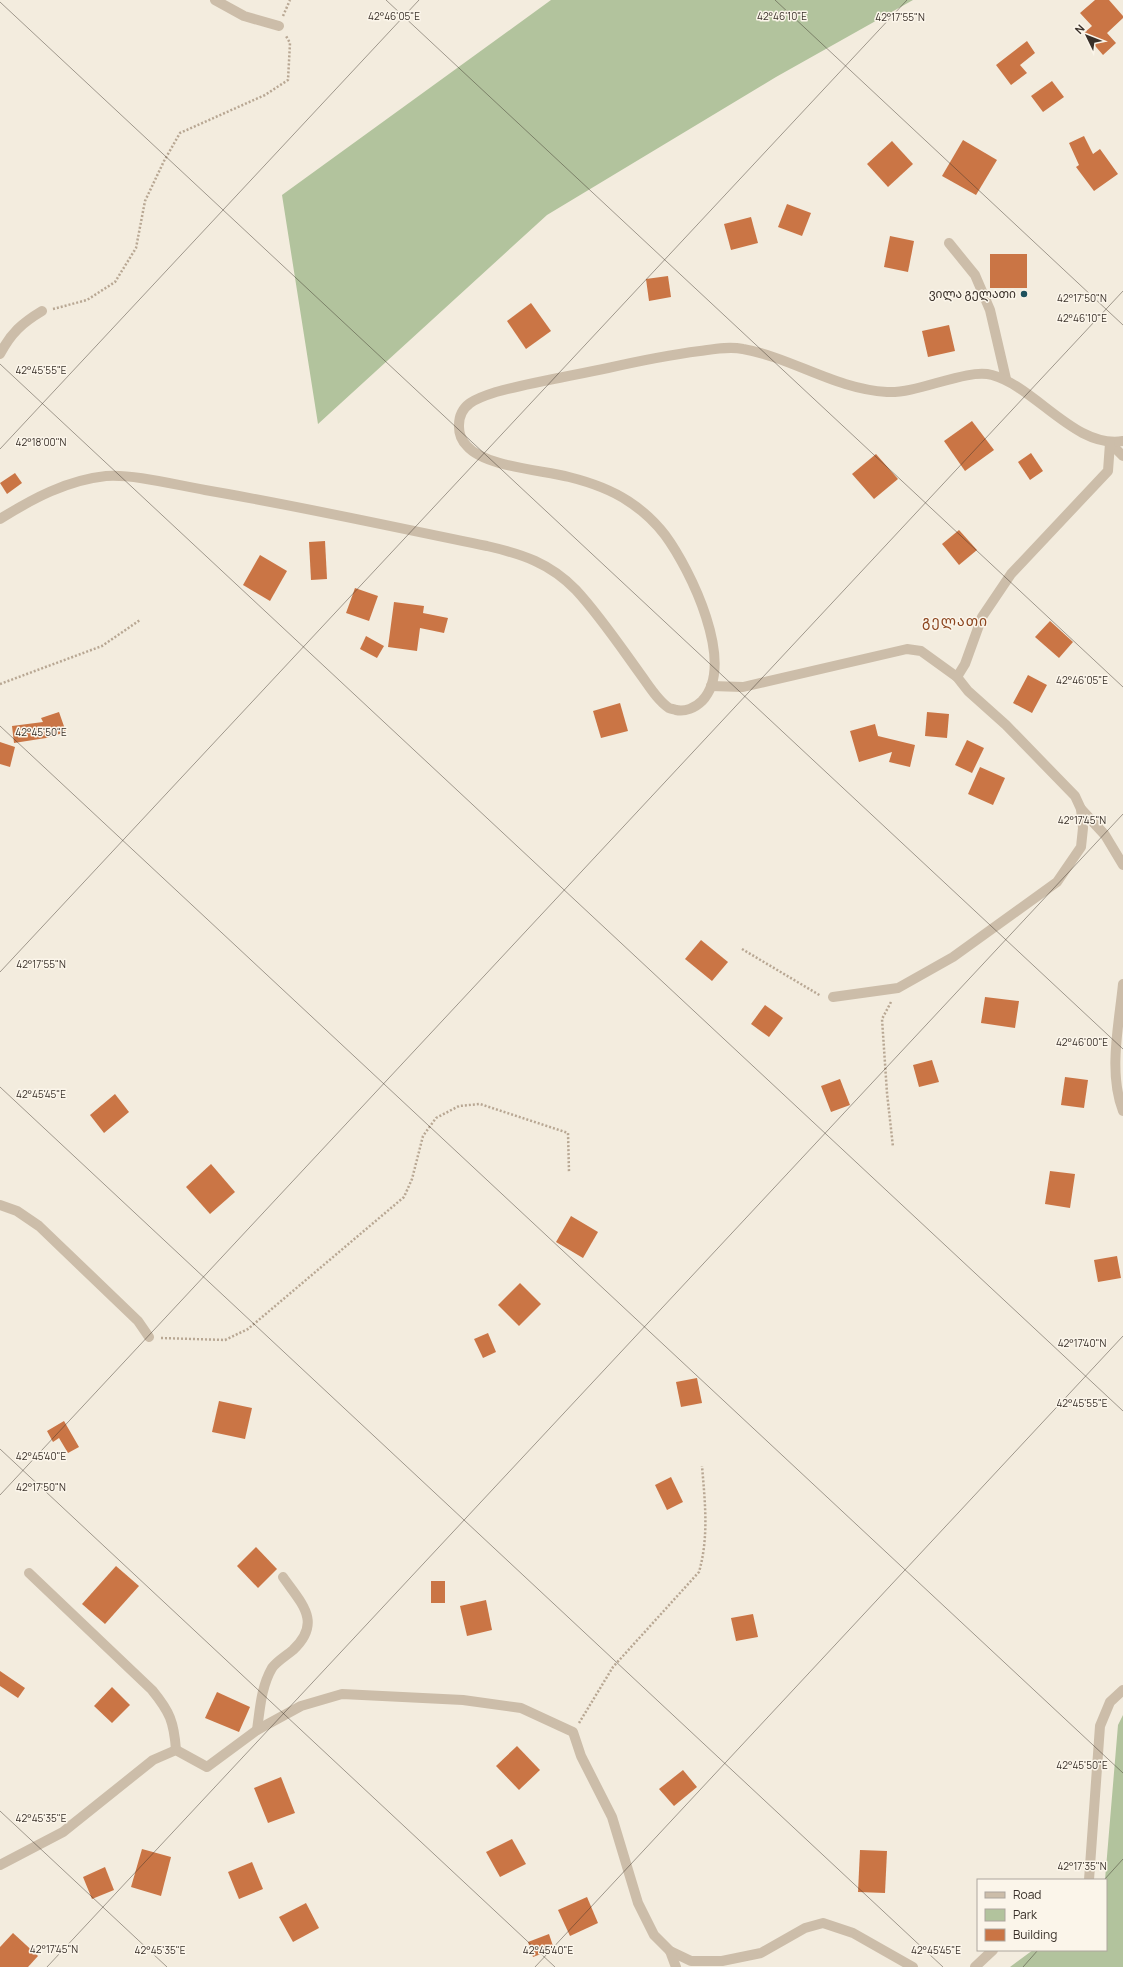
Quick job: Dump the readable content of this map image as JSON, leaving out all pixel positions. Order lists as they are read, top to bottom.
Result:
{
  "districts": ["გელათი"],
  "places": ["ვილა გელათი"],
  "legend": ["Road", "Park", "Building"],
  "north": "top left",
  "coordinates": [
    "42°46'05\"E",
    "42°46'10\"E",
    "42°17'55\"N",
    "42°17'50\"N",
    "42°45'55\"E",
    "42°18'00\"N",
    "42°45'50\"E",
    "42°17'45\"N",
    "42°46'00\"E",
    "42°45'45\"E",
    "42°17'40\"N",
    "42°45'40\"E",
    "42°45'35\"E",
    "42°17'35\"N"
  ]
}
